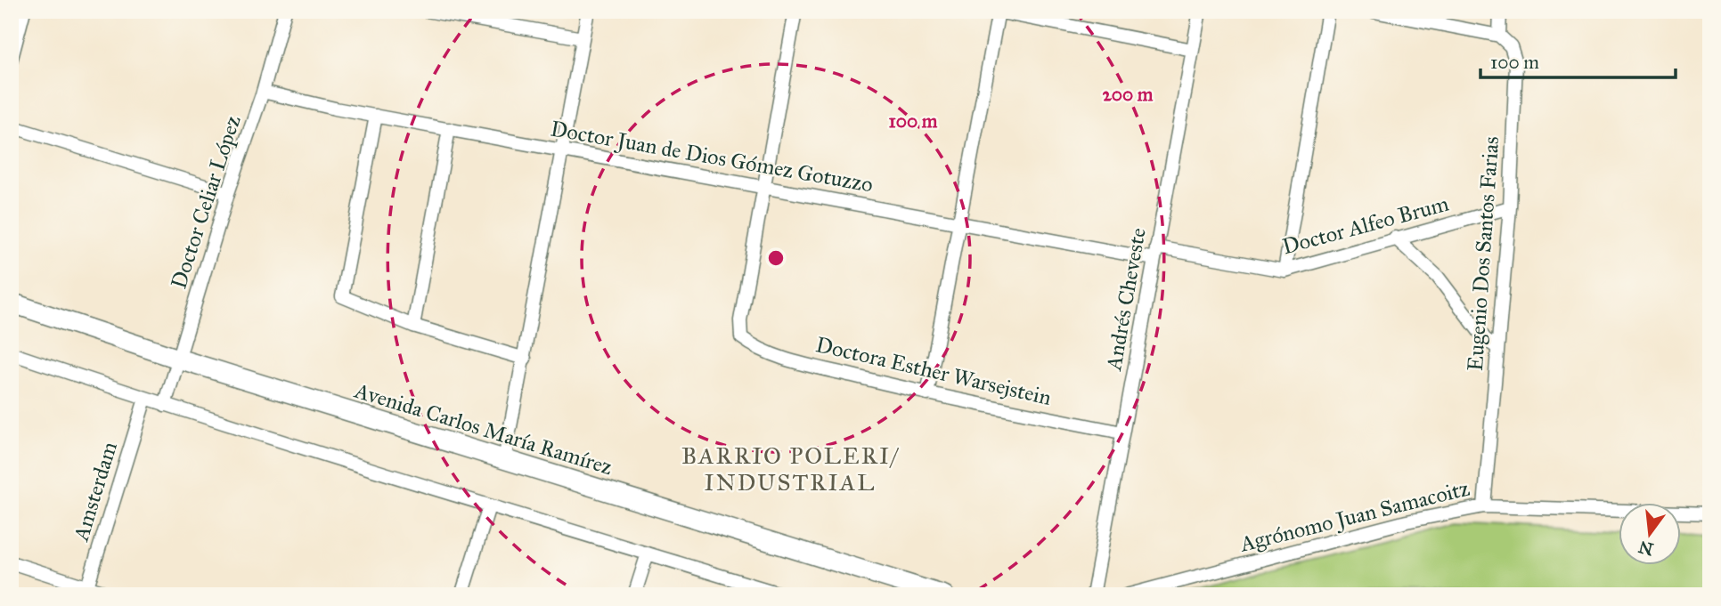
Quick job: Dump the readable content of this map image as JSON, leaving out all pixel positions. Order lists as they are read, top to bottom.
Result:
{
  "streets": {
    "street": [
      "Doctor Juan de Dios Gómez Gotuzzo",
      "Doctor Celiar López",
      "Doctor Alfeo Brum",
      "Eugenio Dos Santos Farias",
      "Andrés Cheveste",
      "Doctora Esther Warsejstein",
      "Avenida Carlos María Ramírez",
      "Amsterdam",
      "Agrónomo Juan Samacoitz"
    ]
  },
  "crossings": [
    ["Doctor Juan de Dios Gómez Gotuzzo", "Doctor Celiar López"],
    ["Doctor Juan de Dios Gómez Gotuzzo", "Doctor Alfeo Brum"],
    ["Doctor Juan de Dios Gómez Gotuzzo", "Andrés Cheveste"],
    ["Doctor Juan de Dios Gómez Gotuzzo", "Doctora Esther Warsejstein"],
    ["Doctor Celiar López", "Avenida Carlos María Ramírez"],
    ["Doctor Alfeo Brum", "Eugenio Dos Santos Farias"],
    ["Doctor Alfeo Brum", "Andrés Cheveste"],
    ["Eugenio Dos Santos Farias", "Agrónomo Juan Samacoitz"],
    ["Andrés Cheveste", "Doctora Esther Warsejstein"]
  ],
  "districts": ["BARRIO POLERI/ INDUSTRIAL"],
  "scale_bar": "100 m",
  "north": "bottom",
  "rings": ["200 m", "100 m"]
}
